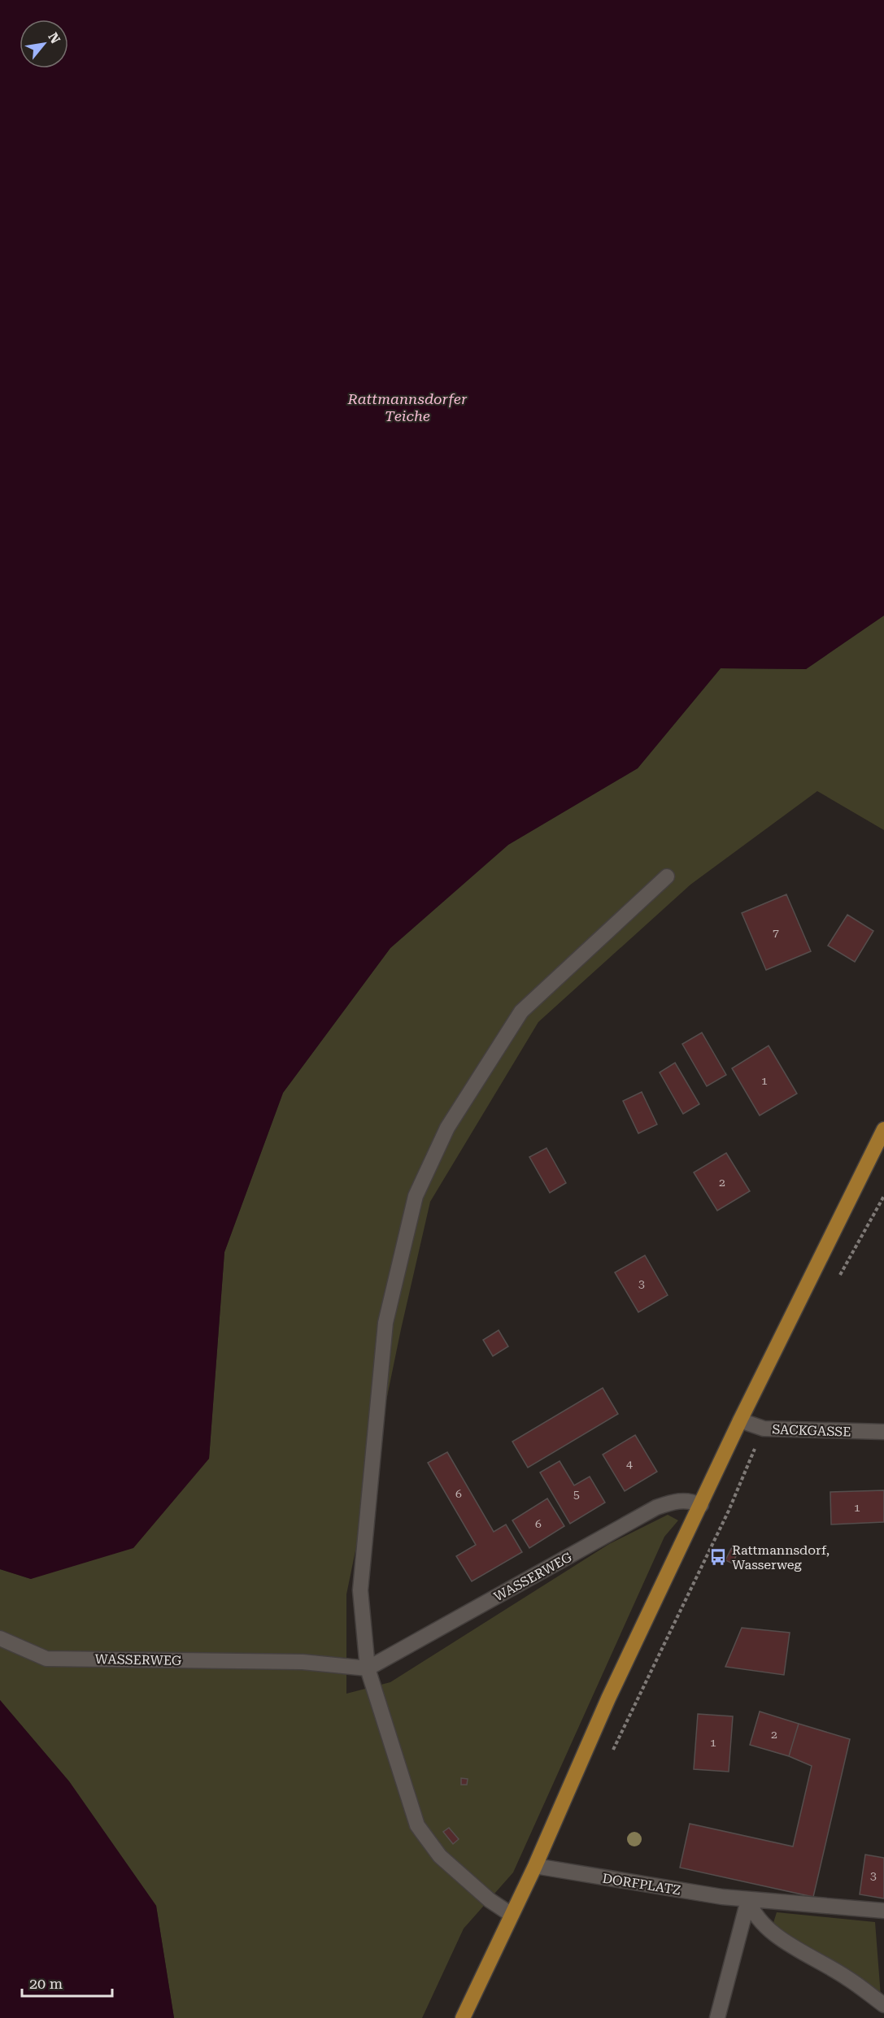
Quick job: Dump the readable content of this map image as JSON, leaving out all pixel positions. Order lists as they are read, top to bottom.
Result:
{
  "streets": {
    "street": ["SACKGASSE", "WASSERWEG", "DORFPLATZ"]
  },
  "water": ["Rattmannsdorfer Teiche"],
  "places": {
    "bus stop": ["Rattmannsdorf, Wasserweg"]
  },
  "house_numbers": [
    "7",
    "1",
    "2",
    "3",
    "4",
    "6",
    "5",
    "1",
    "6",
    "2",
    "1",
    "3"
  ],
  "scale_bar": "20 m",
  "north": "top right"
}
